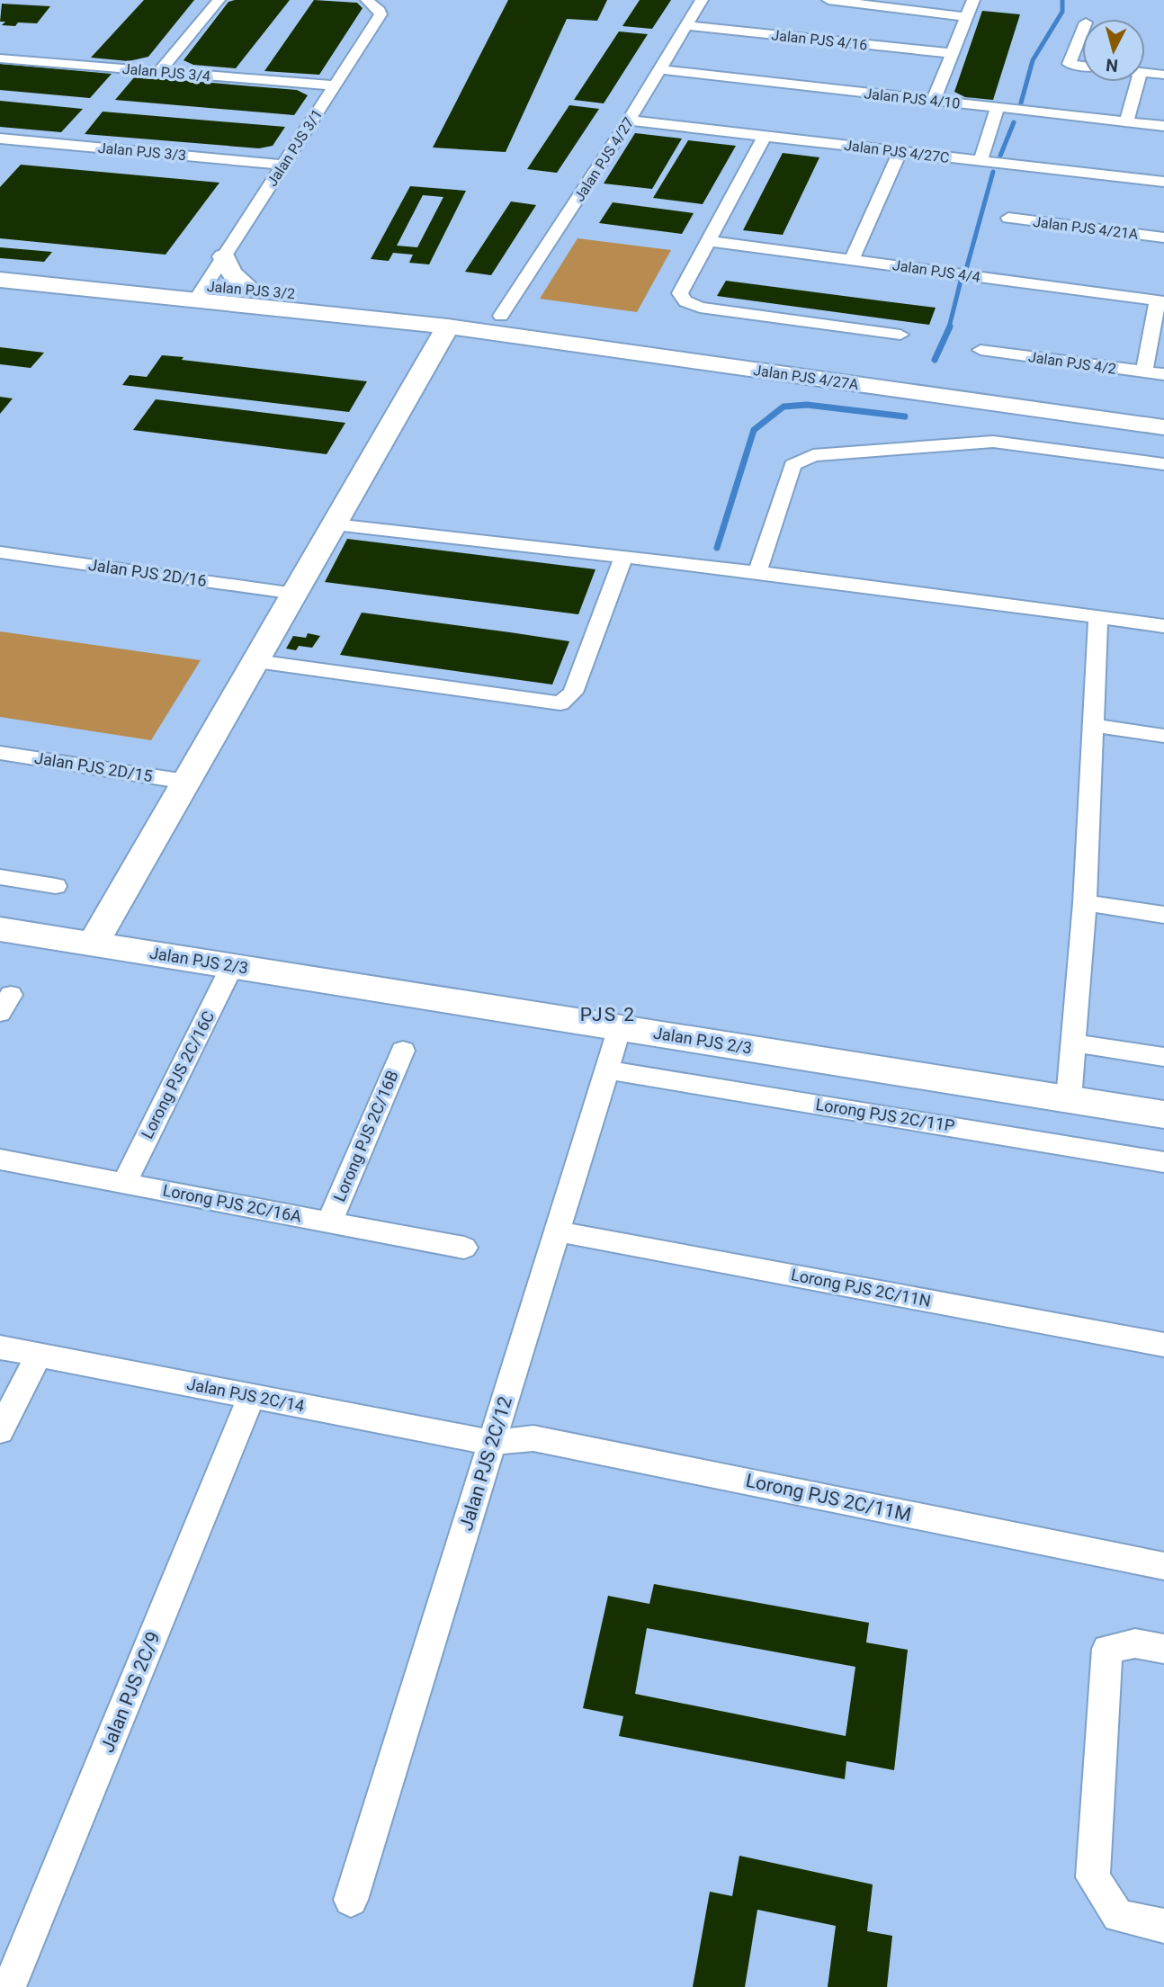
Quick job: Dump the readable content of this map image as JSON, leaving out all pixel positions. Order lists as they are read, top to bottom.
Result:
{
  "streets": {
    "main road": ["Jalan PJS 3/2", "Jalan PJS 4/27A", "Jalan PJS 2/3"],
    "street": [
      "Jalan PJS 4/16",
      "Jalan PJS 3/4",
      "Jalan PJS 4/10",
      "Jalan PJS 3/1",
      "Jalan PJS 3/3",
      "Jalan PJS 4/27C",
      "Jalan PJS 4/27",
      "Jalan PJS 4/21A",
      "Jalan PJS 4/4",
      "Jalan PJS 4/2",
      "Jalan PJS 2D/16",
      "Jalan PJS 2D/15",
      "Lorong PJS 2C/16C",
      "Lorong PJS 2C/11P",
      "Lorong PJS 2C/16B",
      "Lorong PJS 2C/16A",
      "Lorong PJS 2C/11N",
      "Jalan PJS 2C/14",
      "Jalan PJS 2C/12",
      "Lorong PJS 2C/11M",
      "Jalan PJS 2C/9"
    ]
  },
  "crossings": [
    ["Jalan PJS 4/16", "Jalan PJS 4/27"],
    ["Jalan PJS 3/4", "Jalan PJS 3/1"],
    ["Jalan PJS 4/10", "Jalan PJS 4/27"],
    ["Jalan PJS 3/1", "Jalan PJS 3/3"],
    ["Jalan PJS 3/1", "Jalan PJS 3/2"],
    ["Jalan PJS 4/27C", "Jalan PJS 4/27"],
    ["Jalan PJS 4/27", "Jalan PJS 3/2"],
    ["Jalan PJS 4/27", "Jalan PJS 4/27A"],
    ["Jalan PJS 3/2", "Jalan PJS 4/27A"],
    ["Jalan PJS 2/3", "Lorong PJS 2C/16C"],
    ["Jalan PJS 2/3", "Jalan PJS 2C/12"],
    ["Lorong PJS 2C/16C", "Lorong PJS 2C/16A"],
    ["Lorong PJS 2C/11P", "Jalan PJS 2C/12"],
    ["Lorong PJS 2C/16B", "Lorong PJS 2C/16A"],
    ["Lorong PJS 2C/11N", "Jalan PJS 2C/12"],
    ["Jalan PJS 2C/14", "Jalan PJS 2C/12"],
    ["Jalan PJS 2C/14", "Lorong PJS 2C/11M"],
    ["Jalan PJS 2C/14", "Jalan PJS 2C/9"],
    ["Jalan PJS 2C/12", "Lorong PJS 2C/11M"]
  ],
  "districts": ["PJS 2"],
  "north": "bottom"
}
